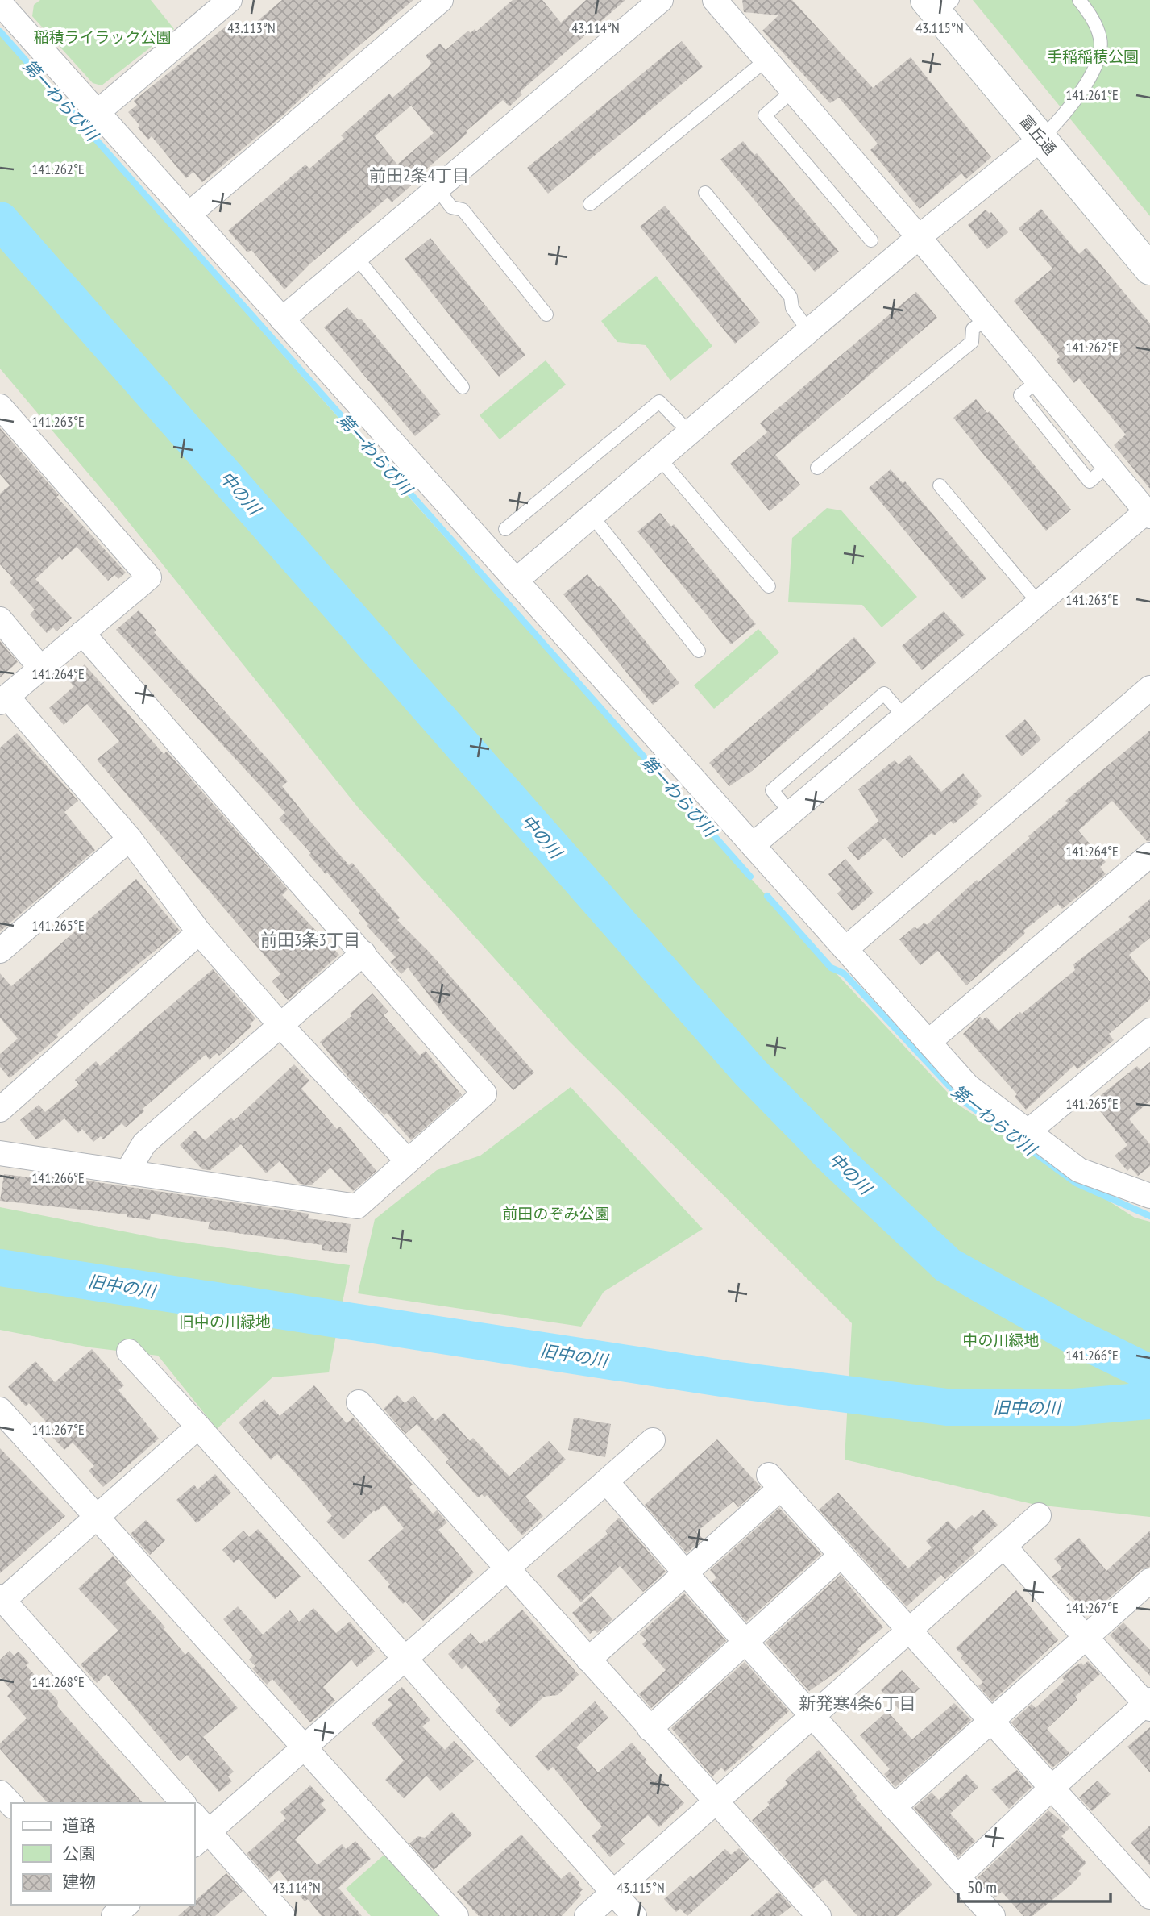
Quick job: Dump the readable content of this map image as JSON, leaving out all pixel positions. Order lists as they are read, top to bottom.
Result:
{
  "streets": {
    "street": ["富丘通"]
  },
  "districts": ["前田2条4丁目", "前田3条3丁目", "新発寒4条6丁目"],
  "water": ["第一わらび川", "中の川", "旧中の川"],
  "parks": [
    "稲積ライラック公園",
    "手稲稲積公園",
    "前田のぞみ公園",
    "旧中の川緑地",
    "中の川緑地"
  ],
  "legend": ["道路", "公園", "建物"],
  "scale_bar": "50 m",
  "coordinates": [
    "43.113°N",
    "43.114°N",
    "43.115°N",
    "141.261°E",
    "141.262°E",
    "141.263°E",
    "141.264°E",
    "141.265°E",
    "141.266°E",
    "141.267°E",
    "141.268°E"
  ]
}
